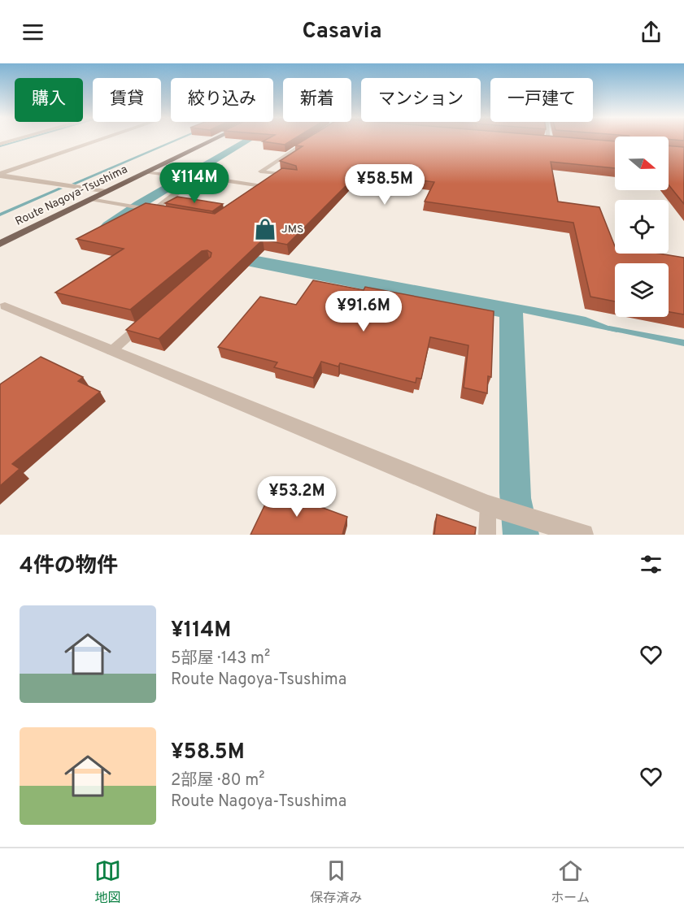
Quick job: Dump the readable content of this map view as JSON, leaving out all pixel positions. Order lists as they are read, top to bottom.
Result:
{
  "streets": {
    "main road": ["Route Nagoya-Tsushima"]
  },
  "places": {
    "shop": ["JMS"]
  },
  "north": "right",
  "page": {
    "header": "Casavia",
    "chip": [
      "購入",
      "賃貸",
      "絞り込み",
      "新着",
      "マンション",
      "一戸建て"
    ],
    "price": [
      "¥114M",
      "¥58.5M",
      "¥91.6M",
      "¥53.2M"
    ],
    "heading": "4件の物件",
    "list": [
      {
        "name": "¥114M",
        "note": "5部屋 · 143 m² · Route Nagoya-Tsushima"
      },
      {
        "name": "¥58.5M",
        "note": "2部屋 · 80 m² · Route Nagoya-Tsushima"
      }
    ],
    "tabs": ["地図", "保存済み", "ホーム"]
  }
}
